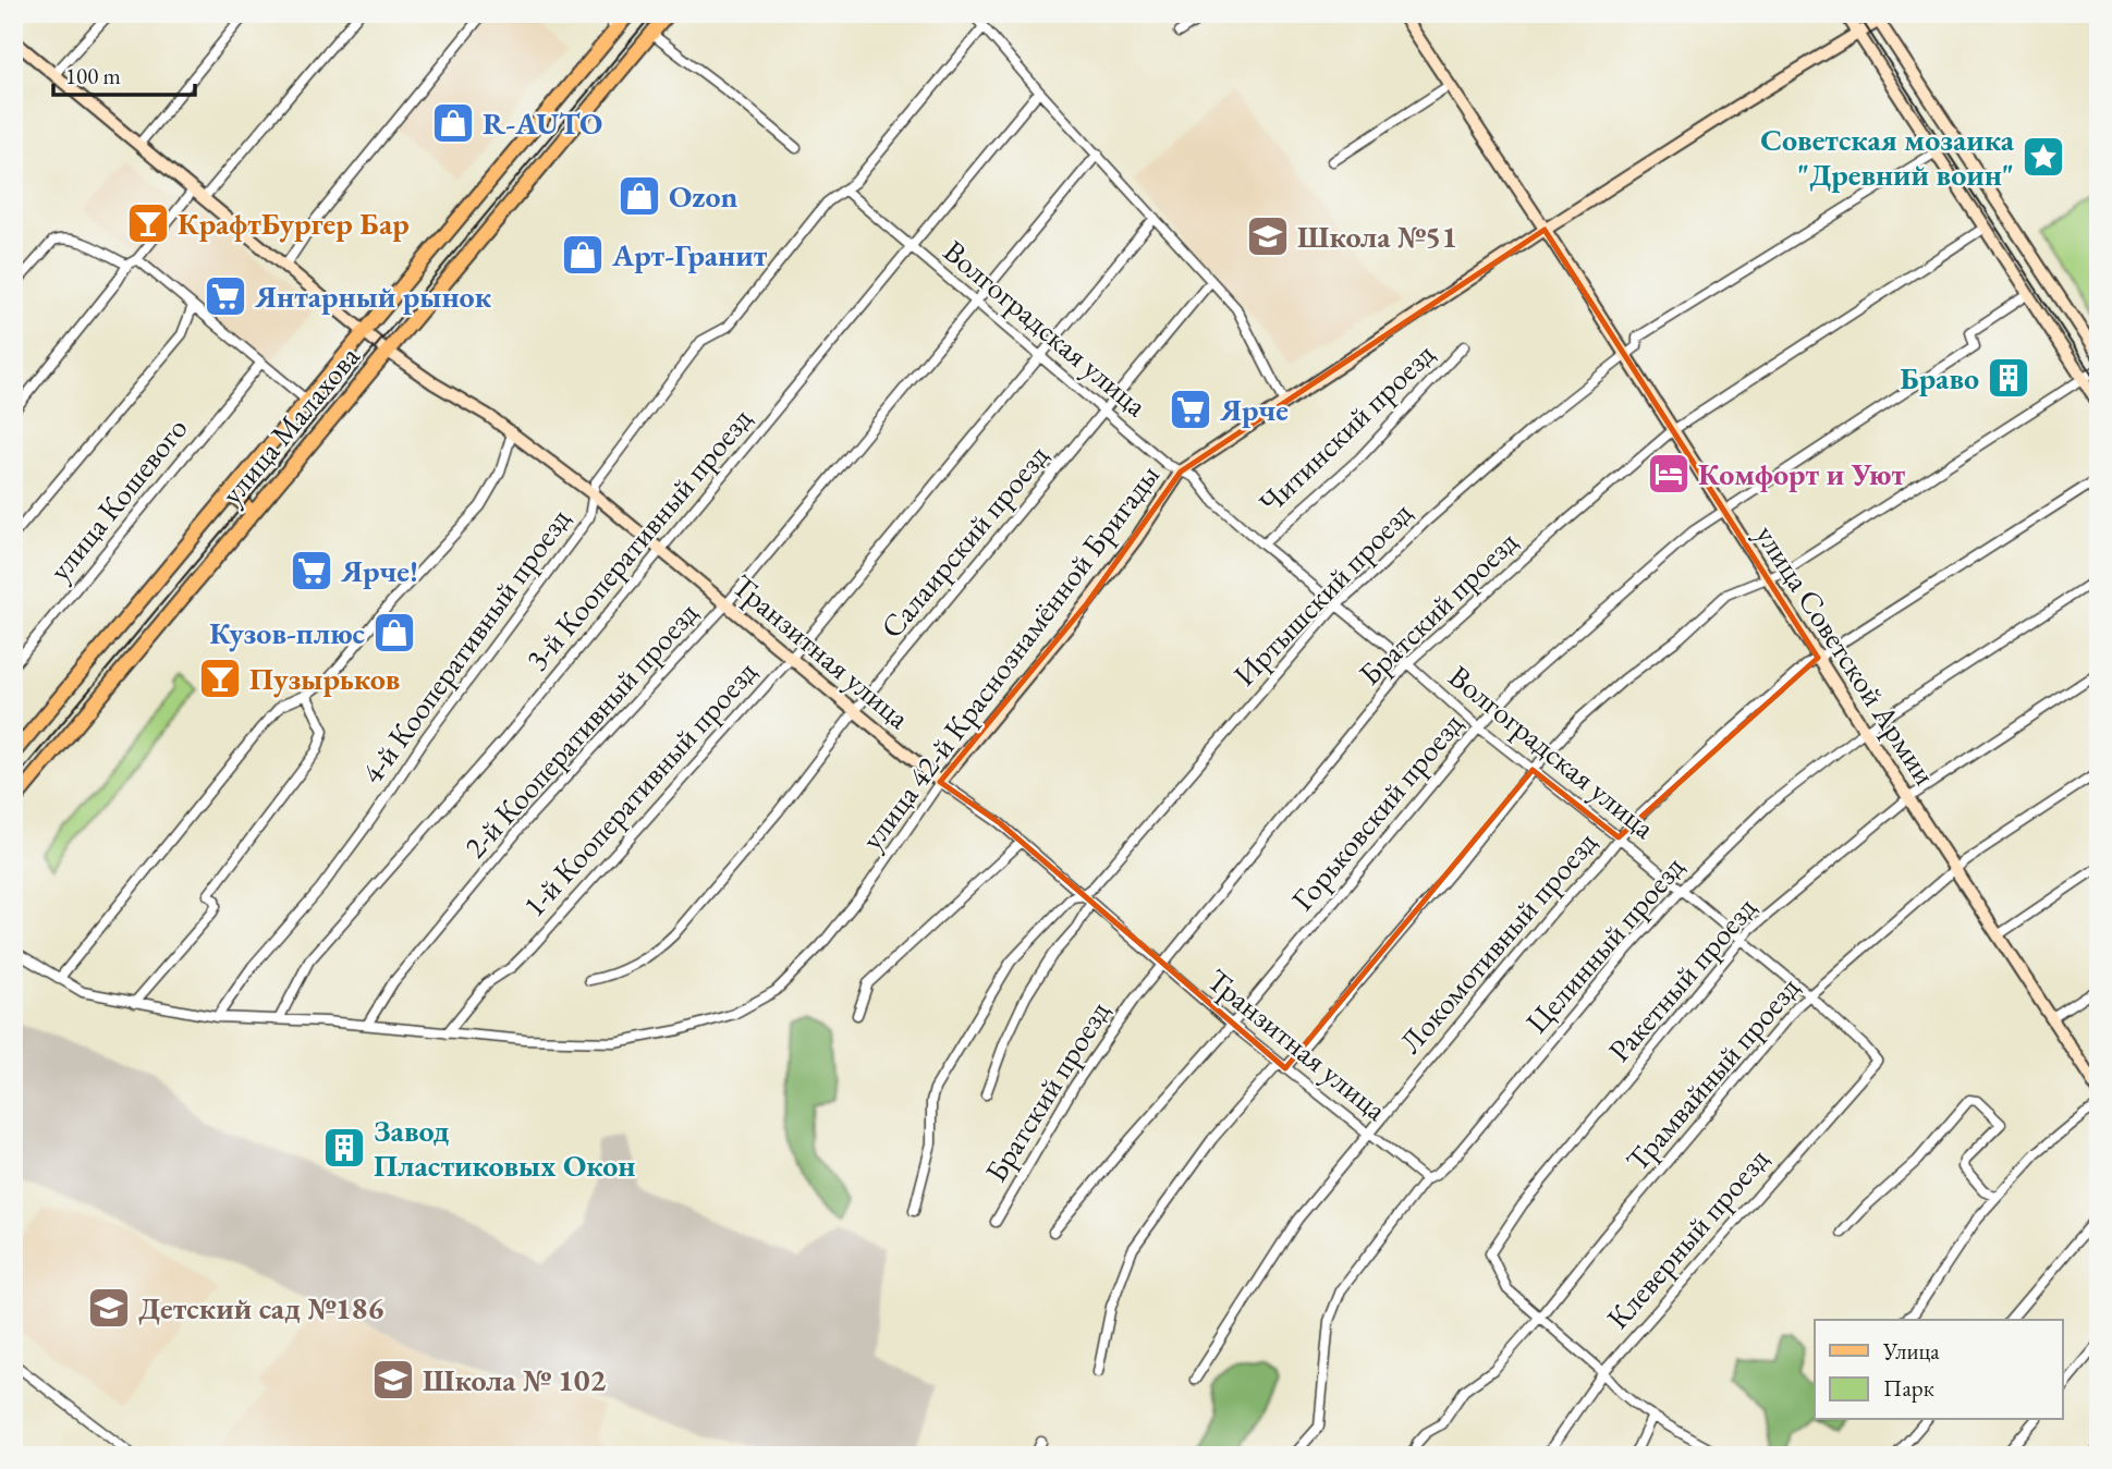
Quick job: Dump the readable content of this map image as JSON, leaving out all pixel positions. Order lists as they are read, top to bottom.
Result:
{
  "streets": {
    "main road": ["улица Малахова"],
    "street": [
      "Волгоградская улица",
      "Читинский проезд",
      "улица Кошевого",
      "3-й Кооперативный проезд",
      "Салаирский проезд",
      "Иртышский проезд",
      "Братский проезд",
      "4-й Кооперативный проезд",
      "Транзитная улица",
      "улица Советской Армии",
      "улица 42-й Краснознамённой Бригады",
      "2-й Кооперативный проезд",
      "1-й Кооперативный проезд",
      "Горьковский проезд",
      "Локомотивный проезд",
      "Целинный проезд",
      "Ракетный проезд",
      "Трамвайный проезд",
      "Клеверный проезд"
    ]
  },
  "crossings": [
    ["Волгоградская улица", "Читинский проезд"],
    ["Волгоградская улица", "3-й Кооперативный проезд"],
    ["Волгоградская улица", "Салаирский проезд"],
    ["Волгоградская улица", "Иртышский проезд"],
    ["Волгоградская улица", "Братский проезд"],
    ["Волгоградская улица", "4-й Кооперативный проезд"],
    ["Волгоградская улица", "улица 42-й Краснознамённой Бригады"],
    ["Волгоградская улица", "2-й Кооперативный проезд"],
    ["Волгоградская улица", "1-й Кооперативный проезд"],
    ["Волгоградская улица", "Горьковский проезд"],
    ["Волгоградская улица", "Локомотивный проезд"],
    ["Волгоградская улица", "Целинный проезд"],
    ["Волгоградская улица", "Ракетный проезд"],
    ["Волгоградская улица", "Трамвайный проезд"],
    ["Волгоградская улица", "Клеверный проезд"],
    ["улица Малахова", "Транзитная улица"],
    ["3-й Кооперативный проезд", "Транзитная улица"],
    ["3-й Кооперативный проезд", "улица 42-й Краснознамённой Бригады"],
    ["Салаирский проезд", "Транзитная улица"],
    ["Иртышский проезд", "Транзитная улица"],
    ["Иртышский проезд", "улица Советской Армии"],
    ["Братский проезд", "Транзитная улица"],
    ["Братский проезд", "улица Советской Армии"],
    ["4-й Кооперативный проезд", "Транзитная улица"],
    ["4-й Кооперативный проезд", "улица 42-й Краснознамённой Бригады"],
    ["Транзитная улица", "улица 42-й Краснознамённой Бригады"],
    ["Транзитная улица", "2-й Кооперативный проезд"],
    ["Транзитная улица", "1-й Кооперативный проезд"],
    ["Транзитная улица", "Горьковский проезд"],
    ["Транзитная улица", "Локомотивный проезд"],
    ["Транзитная улица", "Целинный проезд"],
    ["улица Советской Армии", "улица 42-й Краснознамённой Бригады"],
    ["улица Советской Армии", "Горьковский проезд"],
    ["улица Советской Армии", "Локомотивный проезд"],
    ["улица Советской Армии", "Целинный проезд"],
    ["улица Советской Армии", "Ракетный проезд"],
    ["улица Советской Армии", "Трамвайный проезд"],
    ["улица 42-й Краснознамённой Бригады", "2-й Кооперативный проезд"],
    ["улица 42-й Краснознамённой Бригады", "1-й Кооперативный проезд"],
    ["Ракетный проезд", "Трамвайный проезд"]
  ],
  "places": {
    "shop": [
      "R-AUTO",
      "Ozon",
      "Арт-Гранит",
      "Кузов-плюс"
    ],
    "place": ["Советская мозаика \"Древний воин\""],
    "bar": ["КрафтБургер Бар", "Пузырьков"],
    "school or university": ["Школа №51", "Детский сад №186", "Школа № 102"],
    "supermarket": ["Янтарный рынок", "Ярче", "Ярче!"],
    "building": ["Браво", "Завод Пластиковых Окон"],
    "hotel": ["Комфорт и Уют"]
  },
  "legend": ["Улица", "Парк"],
  "scale_bar": "100 m"
}
